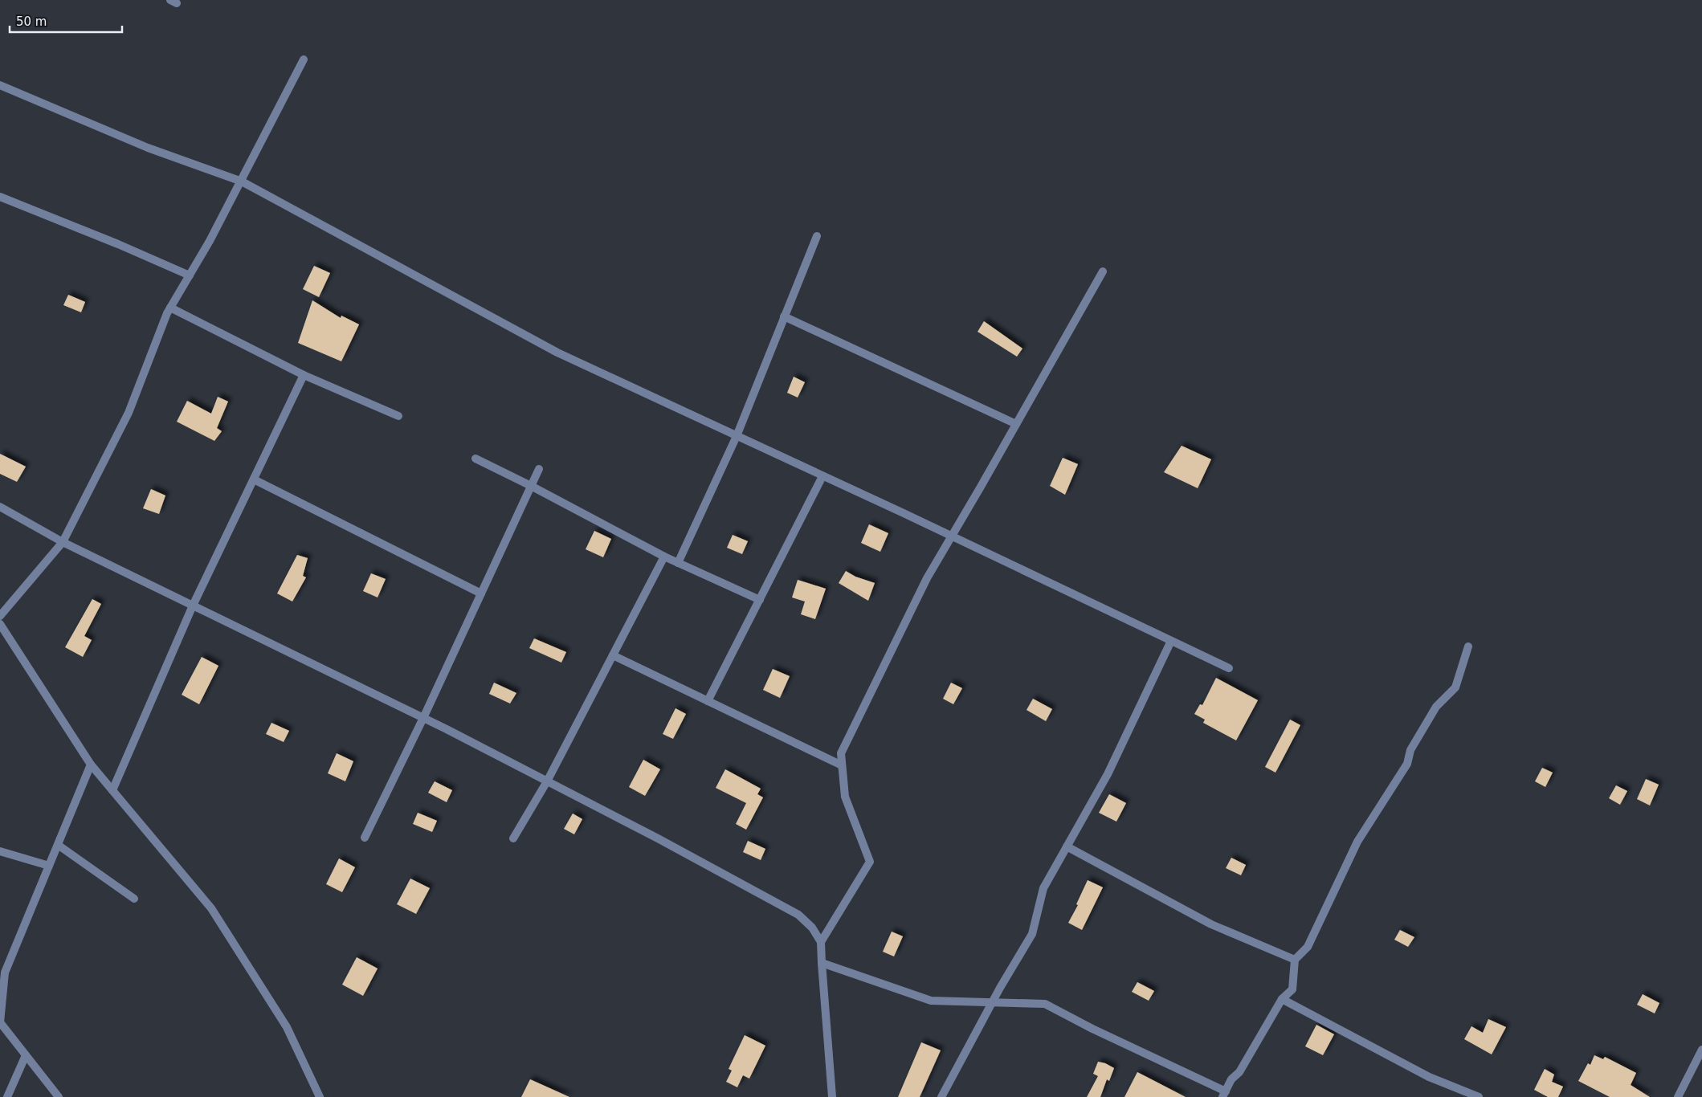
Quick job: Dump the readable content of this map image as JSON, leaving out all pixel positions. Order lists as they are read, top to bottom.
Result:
{
  "scale_bar": "50 m"
}
